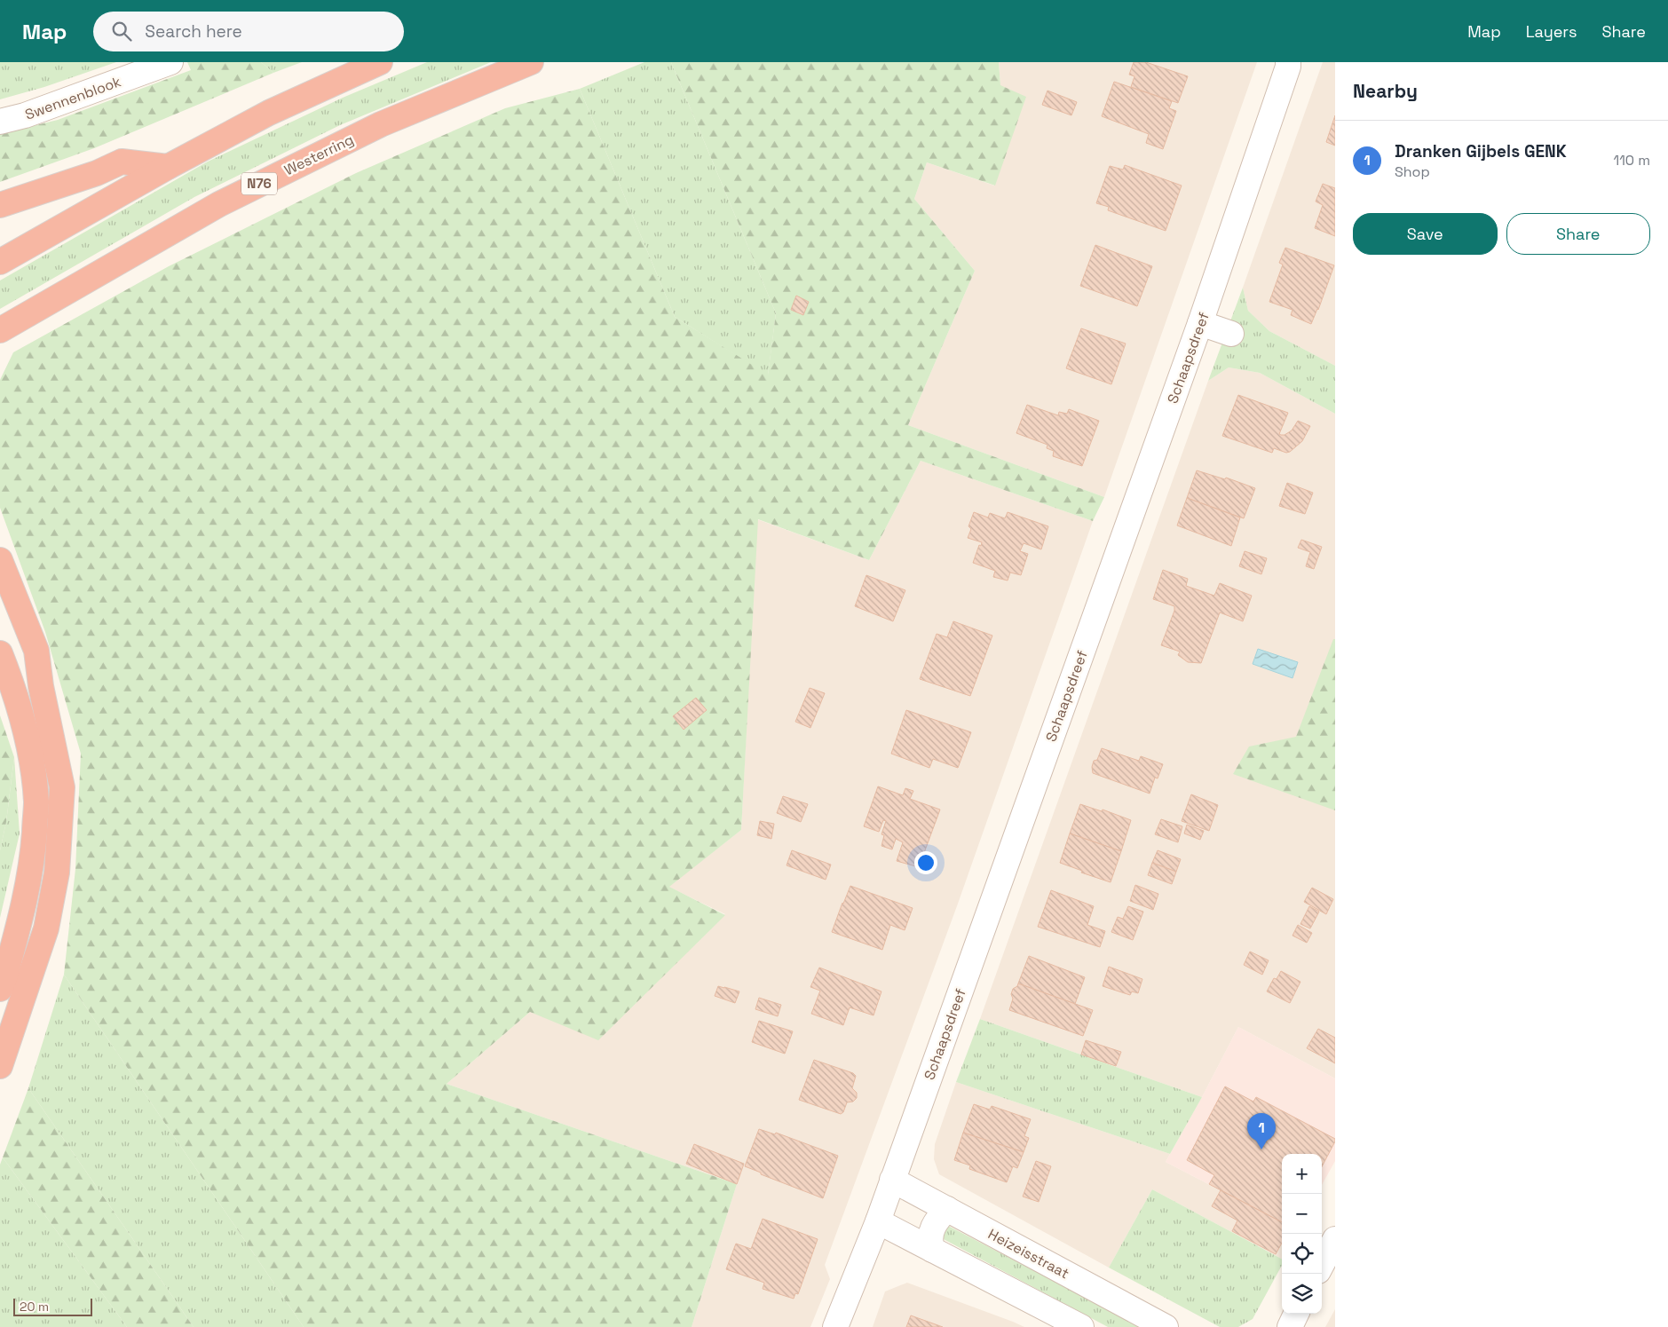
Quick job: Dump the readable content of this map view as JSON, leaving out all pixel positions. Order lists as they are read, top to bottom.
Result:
{
  "streets": {
    "highway": ["Westerring", "N76"],
    "street": ["Swennenblook", "Schaapsdreef", "Heizeisstraat"]
  },
  "crossings": [
    ["Schaapsdreef", "Heizeisstraat"]
  ],
  "scale_bar": "20 m",
  "page": {
    "header": "Map",
    "search": "Search here",
    "nav": ["Map", "Layers", "Share"],
    "heading": "Nearby",
    "list": [
      {
        "mark": "1",
        "name": "Dranken Gijbels GENK",
        "note": "Shop",
        "value": "110 m"
      }
    ],
    "buttons": ["Save", "Share"],
    "pins": "1",
    "map_buttons": ["+", "−"],
    "scale": "20 m"
  }
}
